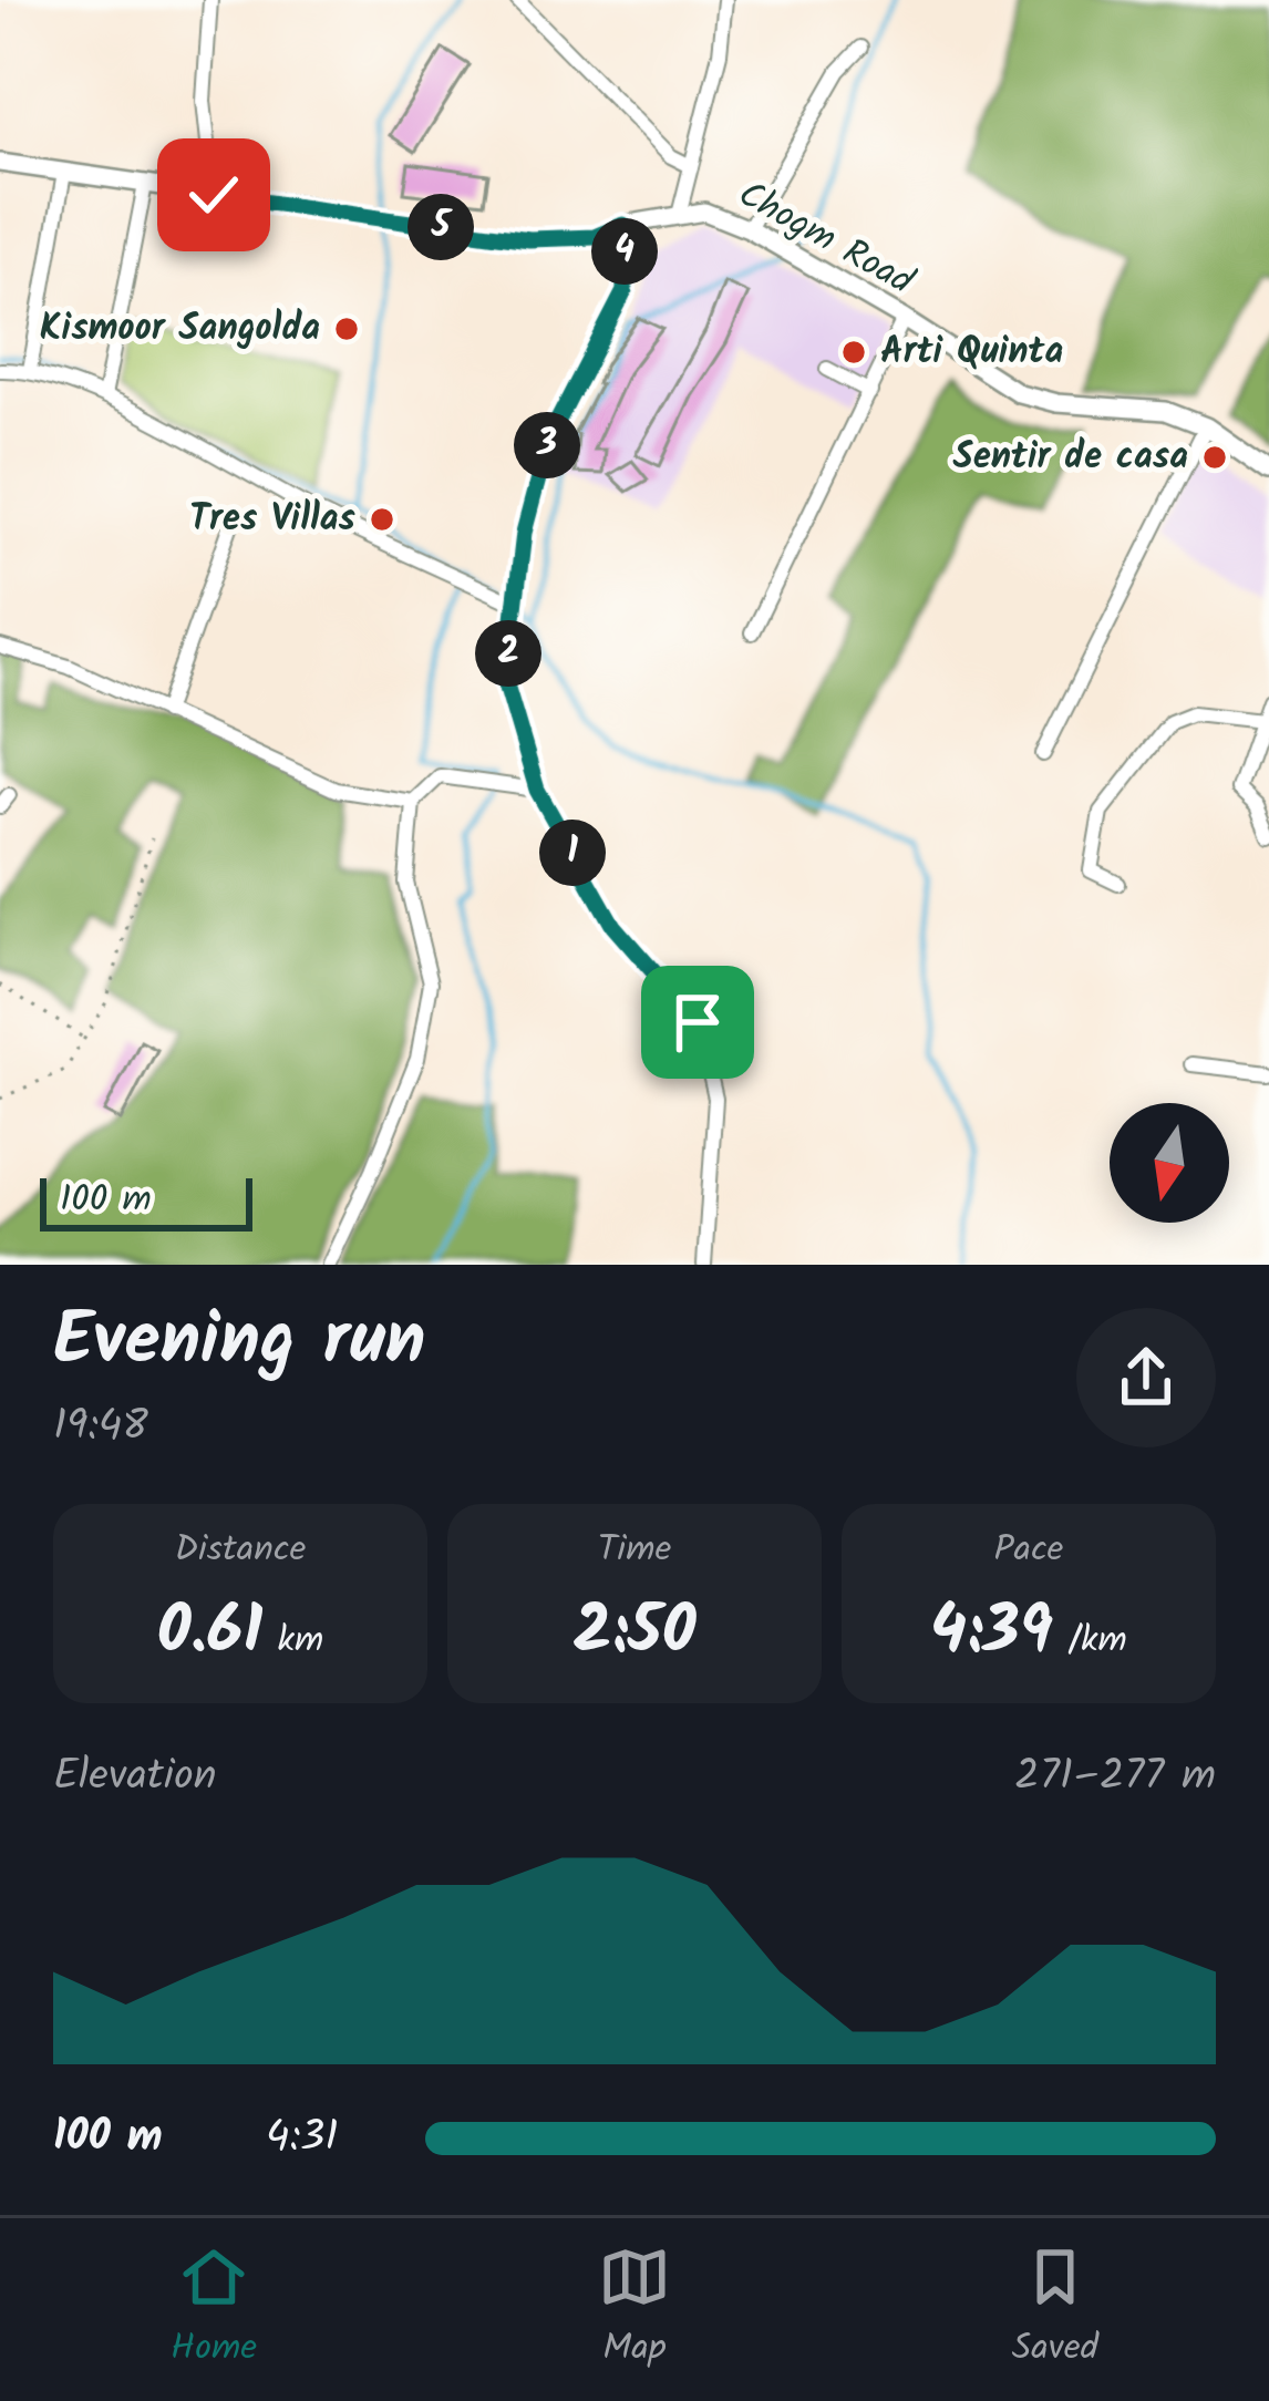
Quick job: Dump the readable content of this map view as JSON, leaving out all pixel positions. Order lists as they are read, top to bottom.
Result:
{
  "streets": {
    "main road": ["Chogm Road"]
  },
  "places": [
    "Kismoor Sangolda",
    "Arti Quinta",
    "Sentir de casa",
    "Tres Villas"
  ],
  "scale_bar": "100 m",
  "north": "bottom",
  "page": {
    "pins": [
      "5",
      "4",
      "3",
      "2",
      "1"
    ],
    "scale": "100 m",
    "heading": ["Evening run", "19:48"],
    "stats": [
      ["Distance", "0.61 km"],
      ["Time", "2:50"],
      ["Pace", "4:39 /km"]
    ],
    "chart": ["Elevation", "271–277 m"],
    "list": [
      {
        "name": "100 m",
        "note": "4:31"
      }
    ],
    "tabs": ["Home", "Map", "Saved"]
  }
}
